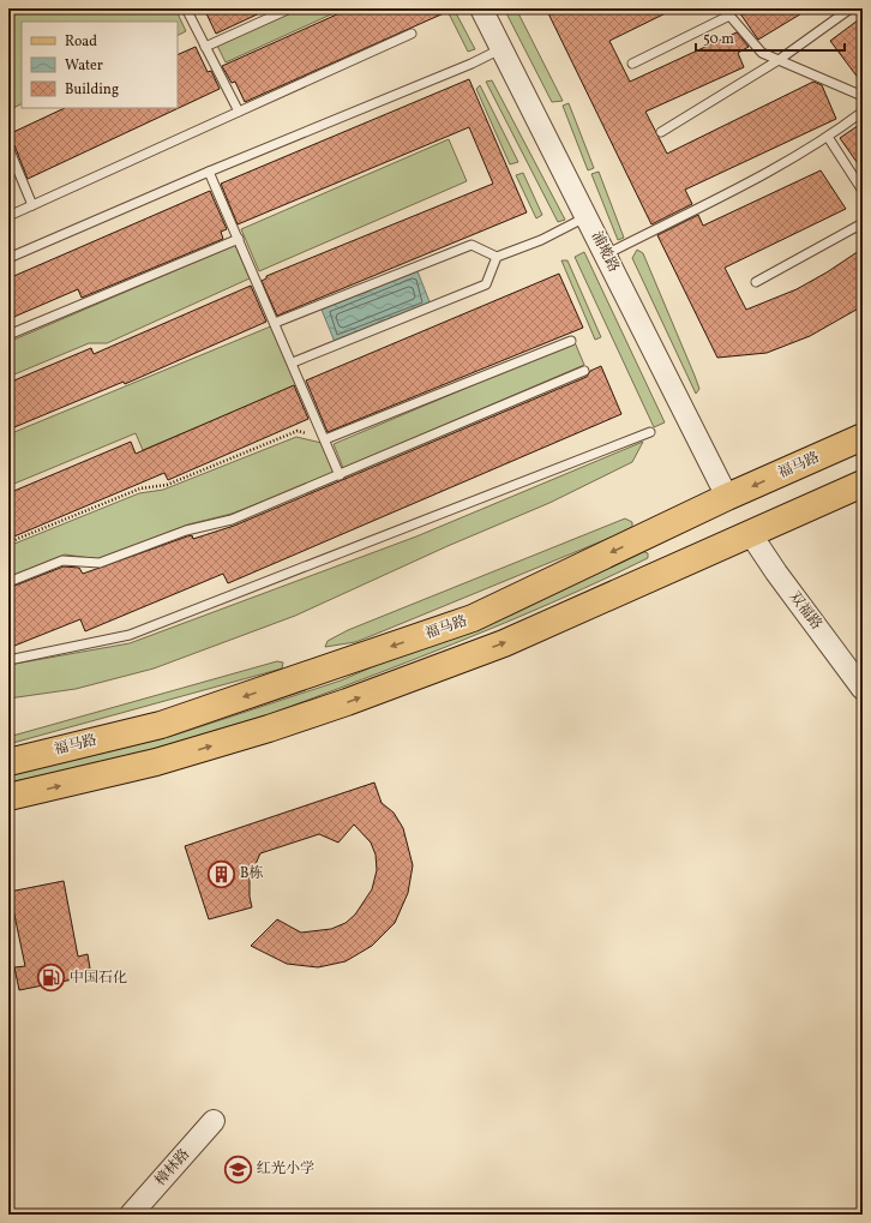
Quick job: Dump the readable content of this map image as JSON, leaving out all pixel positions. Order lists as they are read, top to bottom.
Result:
{
  "streets": {
    "main road": ["福马路"],
    "street": ["浦墘路", "双福路", "樟林路"]
  },
  "crossings": [
    ["浦墘路", "福马路"]
  ],
  "places": {
    "building": ["B栋"],
    "fuel station": ["中国石化"],
    "school or university": ["红光小学"]
  },
  "legend": ["Road", "Water", "Building"],
  "scale_bar": "50 m"
}
